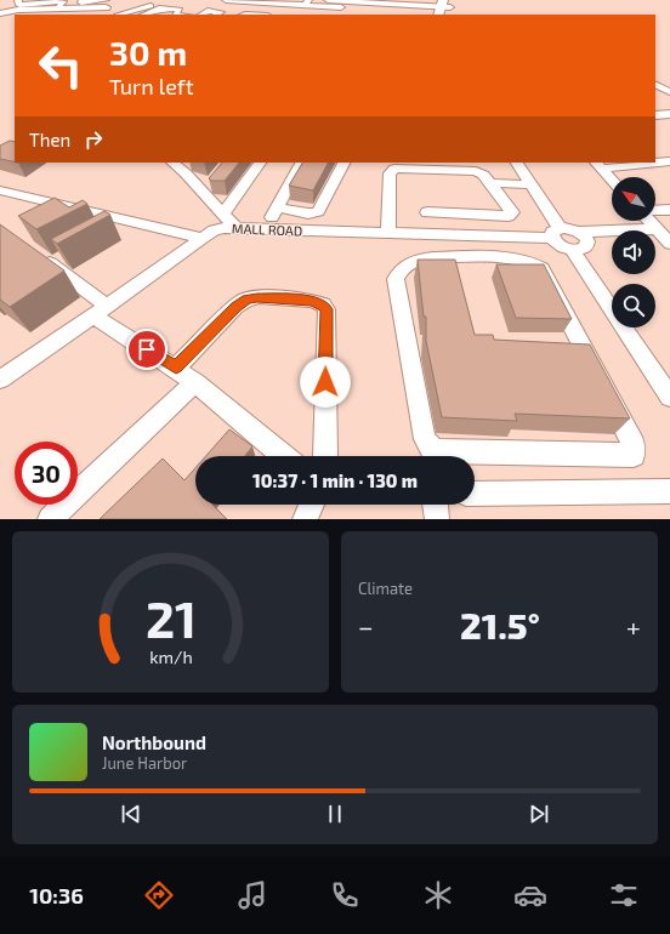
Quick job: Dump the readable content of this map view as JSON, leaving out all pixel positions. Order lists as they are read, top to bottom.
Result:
{
  "streets": {
    "street": ["MALL ROAD"]
  },
  "north": "top left",
  "page": {
    "turn": ["30 m", "Turn left"],
    "then": "Then",
    "limit": "30",
    "trip": "10:37 · 1 min · 130 m",
    "tile": "Climate",
    "heat": ["−", "21.5°", "+"],
    "song": ["Northbound", "June Harbor"],
    "tabs": "10:36",
    "gauge": ["21", "km/h"]
  }
}
